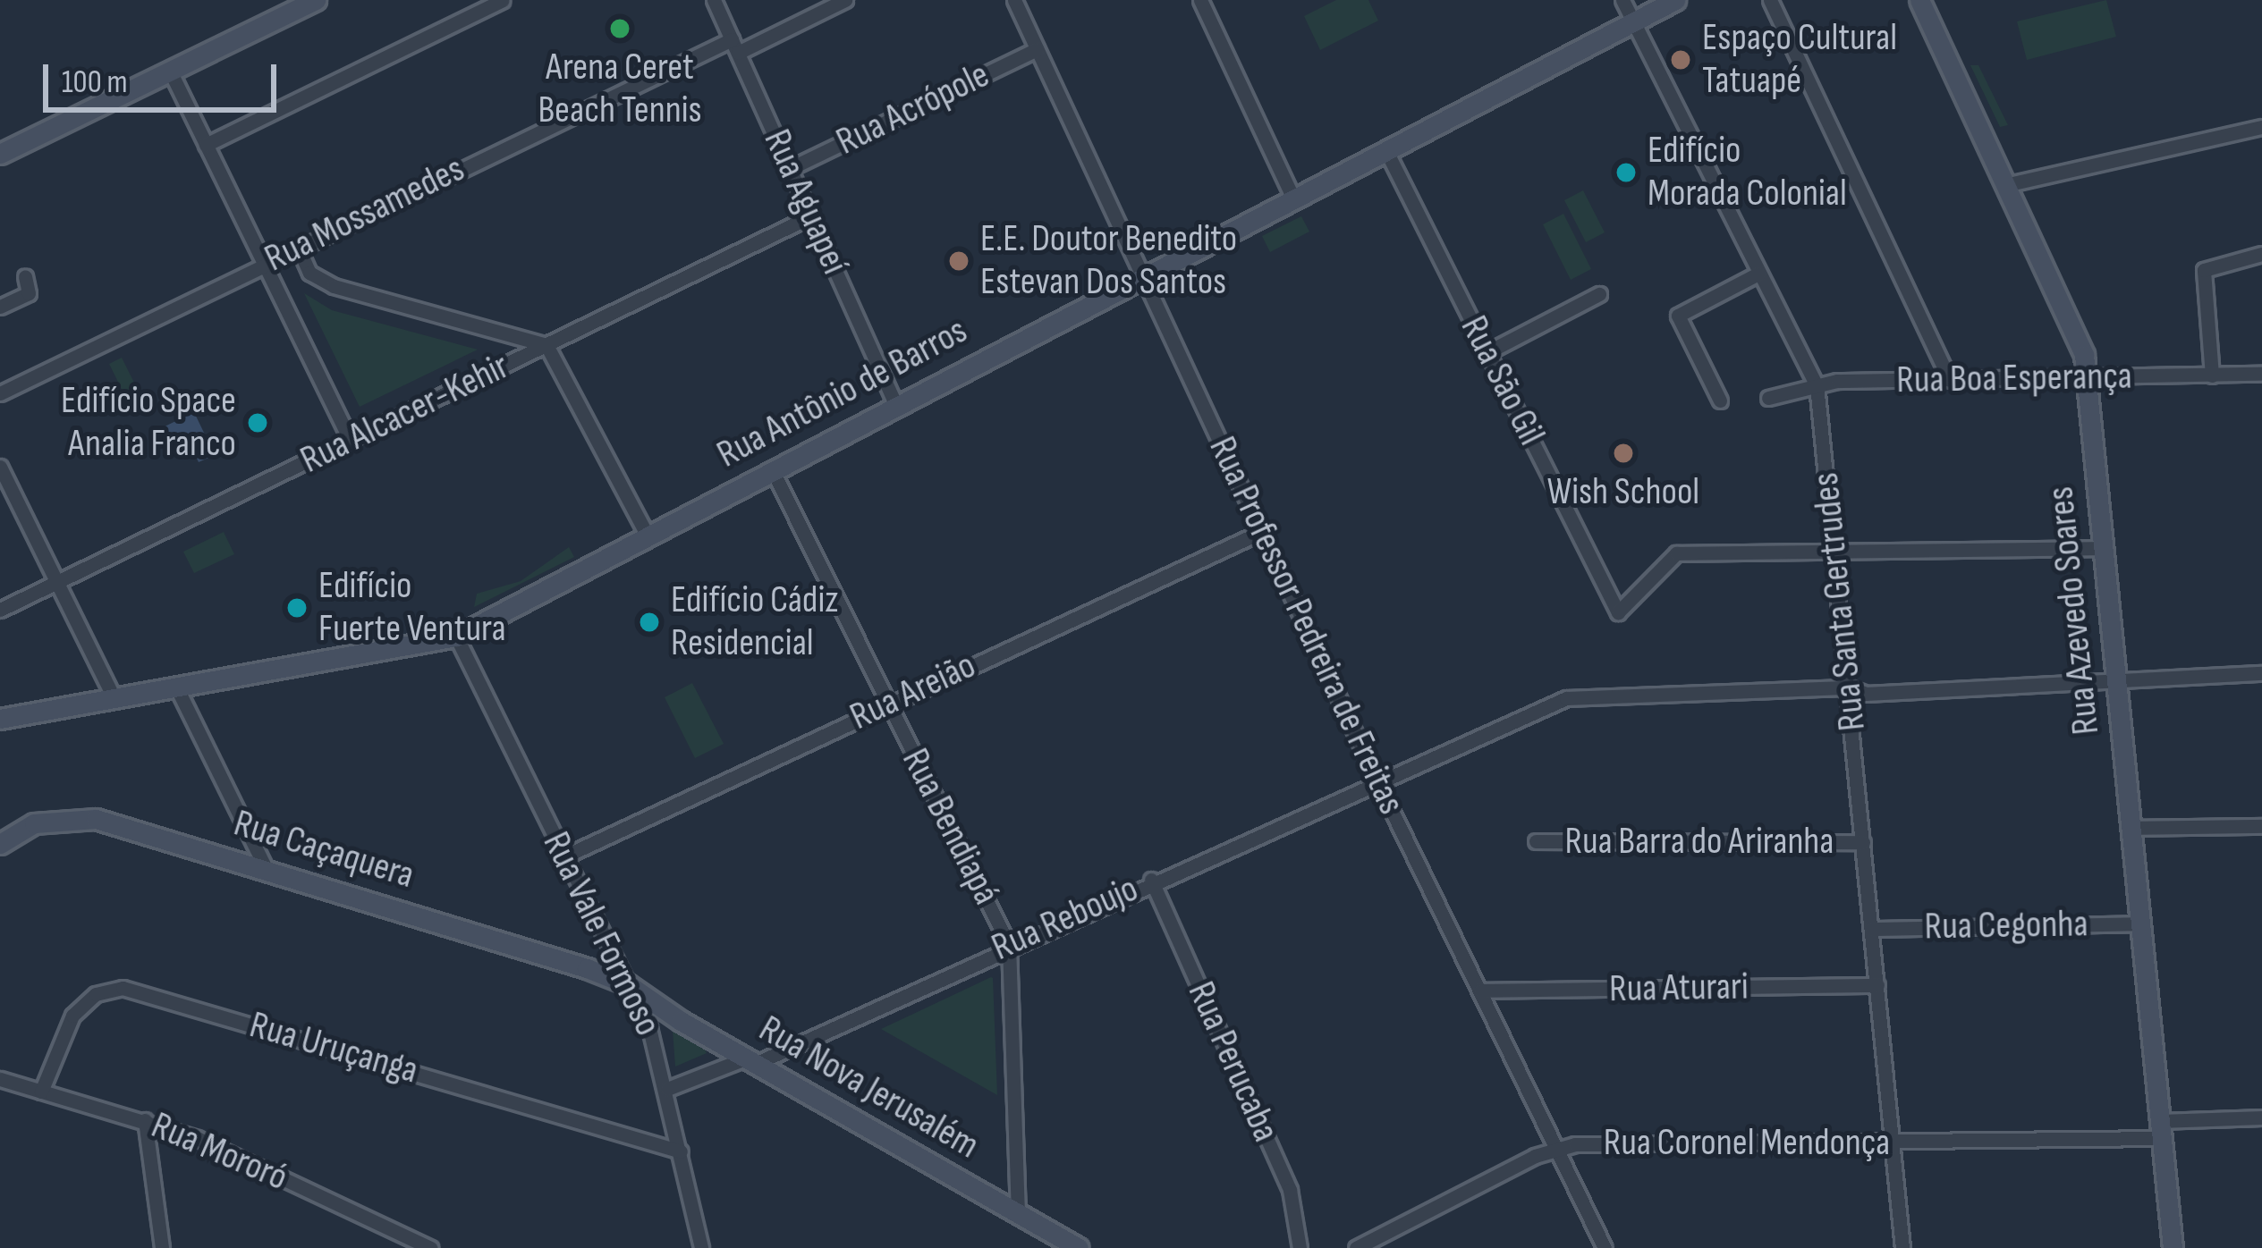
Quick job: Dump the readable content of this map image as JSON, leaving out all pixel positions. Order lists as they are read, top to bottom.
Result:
{
  "streets": {
    "street": [
      "Rua Acrópole",
      "Rua Aguapeí",
      "Rua Mossamedes",
      "Rua Boa Esperança",
      "Rua São Gil",
      "Rua Antônio de Barros",
      "Rua Alcacer-Kehir",
      "Rua Santa Gertrudes",
      "Rua Azevedo Soares",
      "Rua Professor Pedreira de Freitas",
      "Rua Areião",
      "Rua Bendiapá",
      "Rua Barra do Ariranha",
      "Rua Caçaquera",
      "Rua Reboujo",
      "Rua Cegonha",
      "Rua Vale Formoso",
      "Rua Aturari",
      "Rua Uruçanga",
      "Rua Perucaba",
      "Rua Nova Jerusalém",
      "Rua Coronel Mendonça",
      "Rua Mororó"
    ]
  },
  "crossings": [
    ["Rua Acrópole", "Rua Aguapeí"],
    ["Rua Acrópole", "Rua Professor Pedreira de Freitas"],
    ["Rua Aguapeí", "Rua Mossamedes"],
    ["Rua Aguapeí", "Rua Antônio de Barros"],
    ["Rua Aguapeí", "Rua Alcacer-Kehir"],
    ["Rua Boa Esperança", "Rua Santa Gertrudes"],
    ["Rua Boa Esperança", "Rua Azevedo Soares"],
    ["Rua São Gil", "Rua Antônio de Barros"],
    ["Rua São Gil", "Rua Santa Gertrudes"],
    ["Rua Antônio de Barros", "Rua Santa Gertrudes"],
    ["Rua Antônio de Barros", "Rua Professor Pedreira de Freitas"],
    ["Rua Antônio de Barros", "Rua Bendiapá"],
    ["Rua Antônio de Barros", "Rua Vale Formoso"],
    ["Rua Santa Gertrudes", "Rua Barra do Ariranha"],
    ["Rua Santa Gertrudes", "Rua Reboujo"],
    ["Rua Santa Gertrudes", "Rua Cegonha"],
    ["Rua Santa Gertrudes", "Rua Aturari"],
    ["Rua Santa Gertrudes", "Rua Coronel Mendonça"],
    ["Rua Azevedo Soares", "Rua Reboujo"],
    ["Rua Azevedo Soares", "Rua Cegonha"],
    ["Rua Azevedo Soares", "Rua Coronel Mendonça"],
    ["Rua Professor Pedreira de Freitas", "Rua Areião"],
    ["Rua Professor Pedreira de Freitas", "Rua Reboujo"],
    ["Rua Professor Pedreira de Freitas", "Rua Aturari"],
    ["Rua Professor Pedreira de Freitas", "Rua Coronel Mendonça"],
    ["Rua Areião", "Rua Bendiapá"],
    ["Rua Areião", "Rua Vale Formoso"],
    ["Rua Bendiapá", "Rua Reboujo"],
    ["Rua Bendiapá", "Rua Nova Jerusalém"],
    ["Rua Caçaquera", "Rua Vale Formoso"],
    ["Rua Caçaquera", "Rua Nova Jerusalém"],
    ["Rua Reboujo", "Rua Vale Formoso"],
    ["Rua Reboujo", "Rua Perucaba"],
    ["Rua Reboujo", "Rua Nova Jerusalém"],
    ["Rua Vale Formoso", "Rua Uruçanga"],
    ["Rua Vale Formoso", "Rua Nova Jerusalém"],
    ["Rua Uruçanga", "Rua Mororó"]
  ],
  "places": [
    "Arena Ceret Beach Tennis",
    "Espaço Cultural Tatuapé",
    "Edifício Morada Colonial",
    "E.E. Doutor Benedito Estevan Dos Santos",
    "Edifício Space Analia Franco",
    "Wish School",
    "Edifício Fuerte Ventura",
    "Edifício Cádiz Residencial"
  ],
  "scale_bar": "100 m"
}
